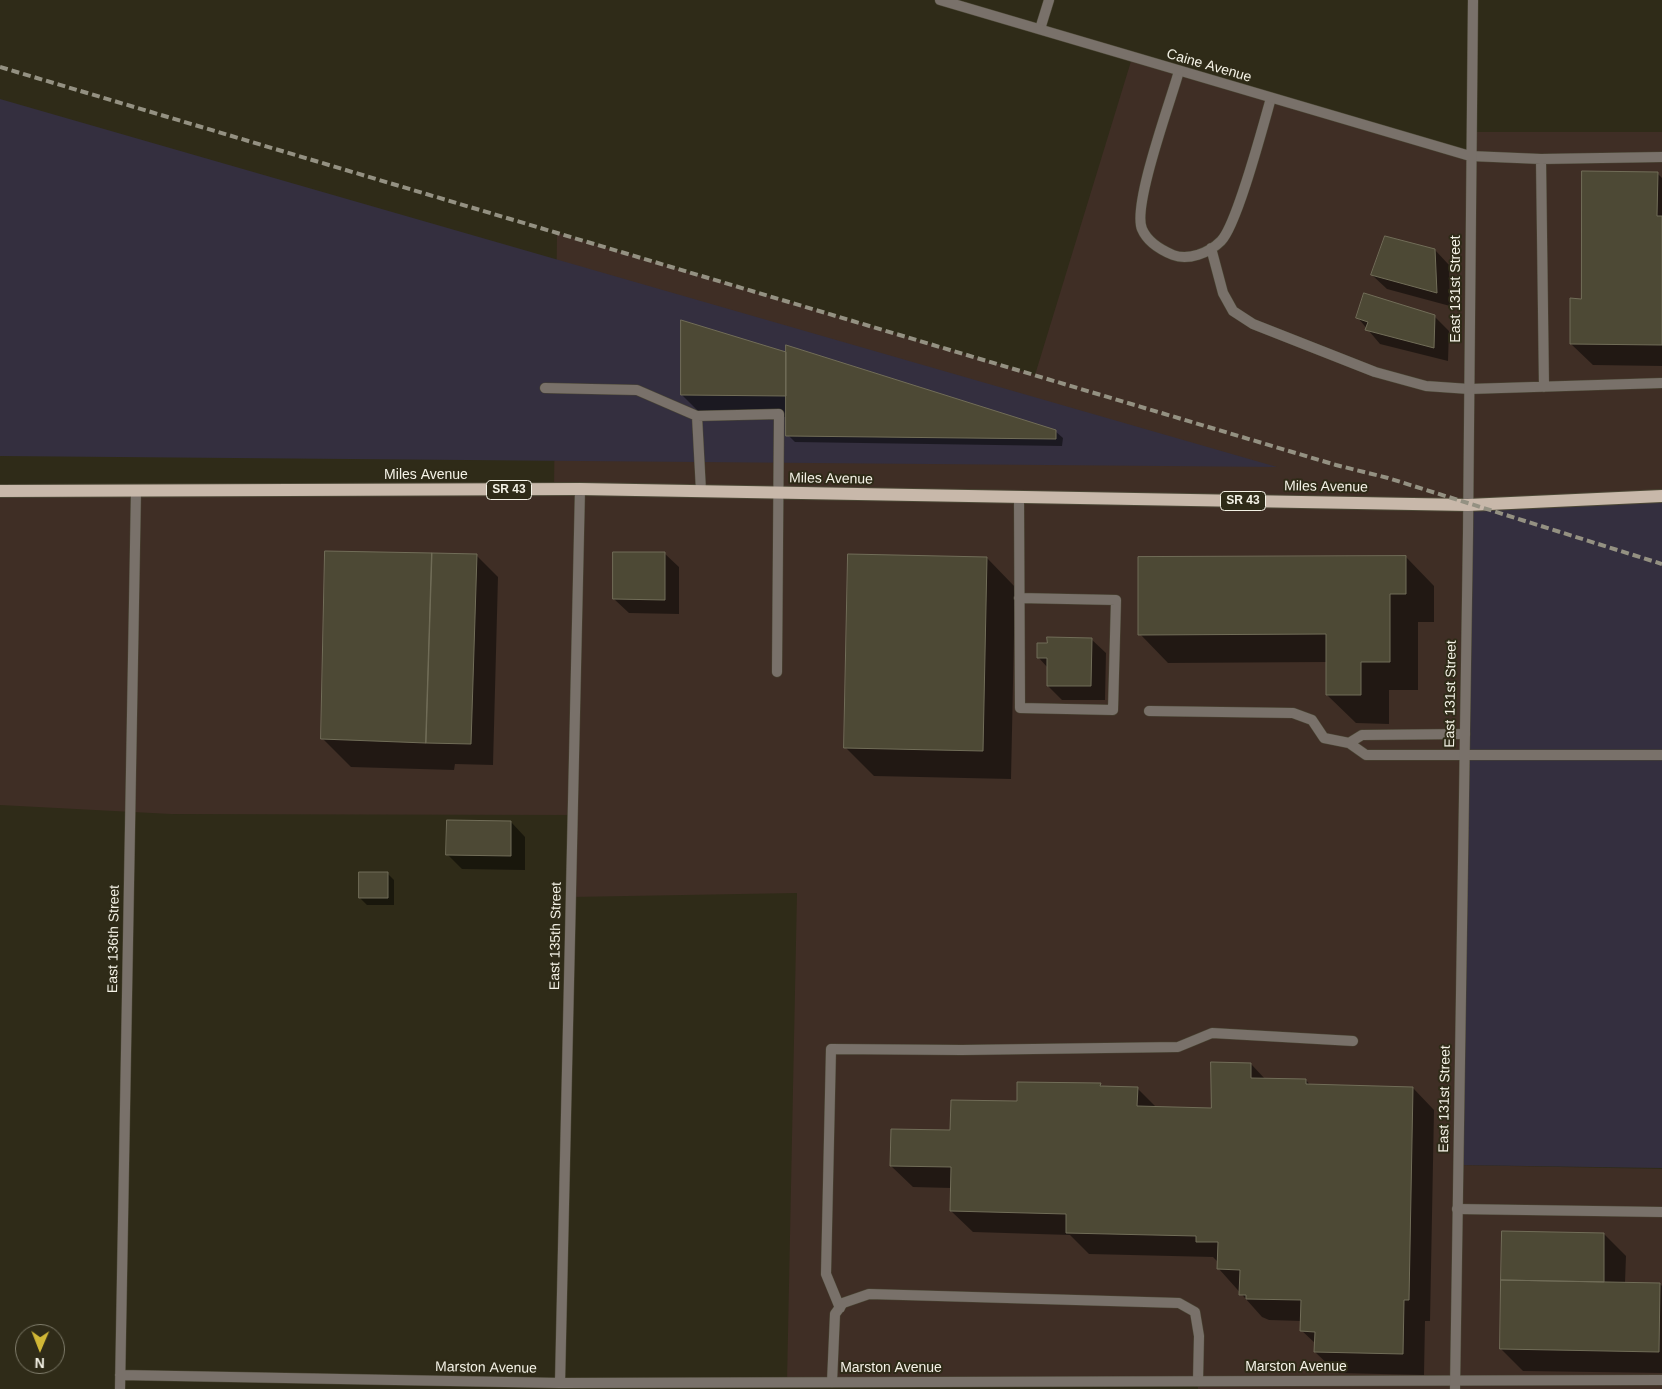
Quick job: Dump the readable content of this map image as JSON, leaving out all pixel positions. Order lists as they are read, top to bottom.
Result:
{
  "streets": {
    "main road": ["Miles Avenue", "SR 43"],
    "street": [
      "Caine Avenue",
      "East 131st Street",
      "East 135th Street",
      "East 136th Street",
      "Marston Avenue"
    ]
  },
  "crossings": [
    ["Caine Avenue", "East 131st Street"],
    ["East 131st Street", "Miles Avenue"],
    ["East 131st Street", "Marston Avenue"],
    ["Miles Avenue", "East 135th Street"],
    ["Miles Avenue", "East 136th Street"],
    ["East 135th Street", "Marston Avenue"],
    ["East 136th Street", "Marston Avenue"]
  ],
  "north": "bottom"
}
